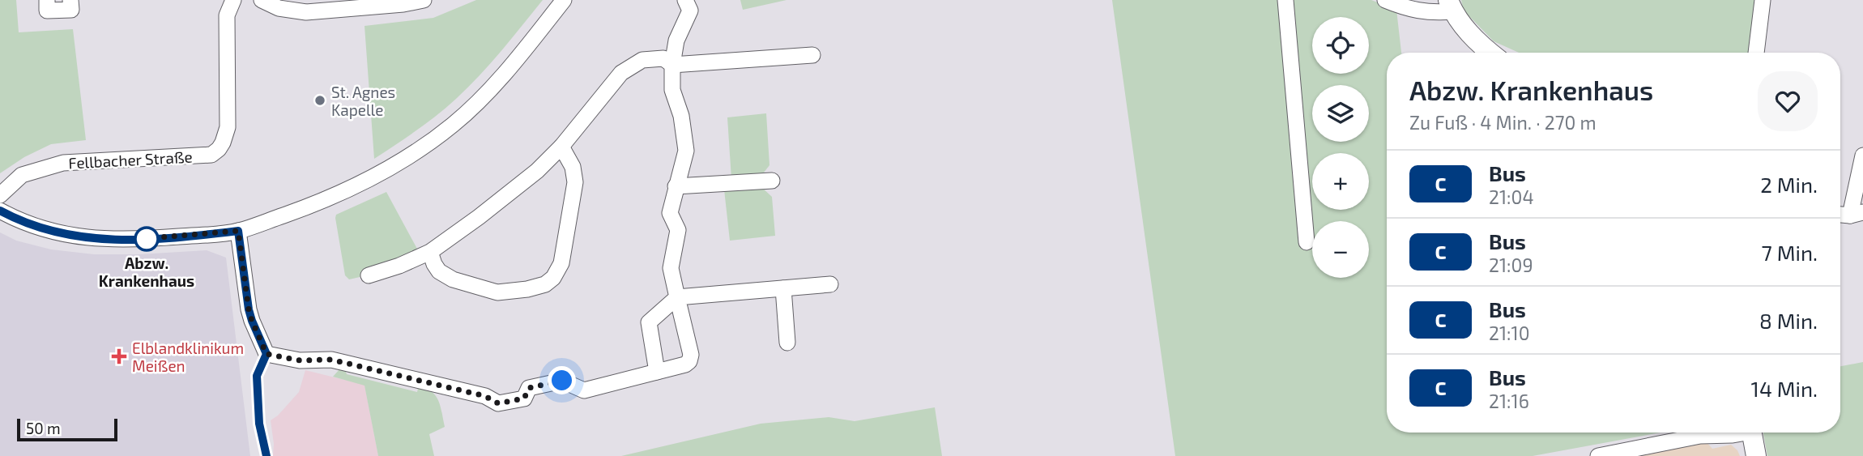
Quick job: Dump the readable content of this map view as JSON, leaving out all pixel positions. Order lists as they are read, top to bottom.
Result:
{
  "streets": {
    "street": ["Fellbacher Straße"]
  },
  "places": {
    "other": ["St. Agnes Kapelle", "Abzw. Krankenhaus"],
    "health": ["Elblandklinikum Meißen"]
  },
  "lines": ["bus line C"],
  "scale_bar": "50 m",
  "page": {
    "map_buttons": ["+", "−"],
    "heading": ["Abzw. Krankenhaus", "Zu Fuß · 4 Min. · 270 m"],
    "list": [
      {
        "mark": "C",
        "name": "Bus",
        "note": "21:04",
        "value": "2 Min."
      },
      {
        "mark": "C",
        "name": "Bus",
        "note": "21:09",
        "value": "7 Min."
      },
      {
        "mark": "C",
        "name": "Bus",
        "note": "21:10",
        "value": "8 Min."
      },
      {
        "mark": "C",
        "name": "Bus",
        "note": "21:16",
        "value": "14 Min."
      }
    ],
    "scale": "50 m"
  }
}
